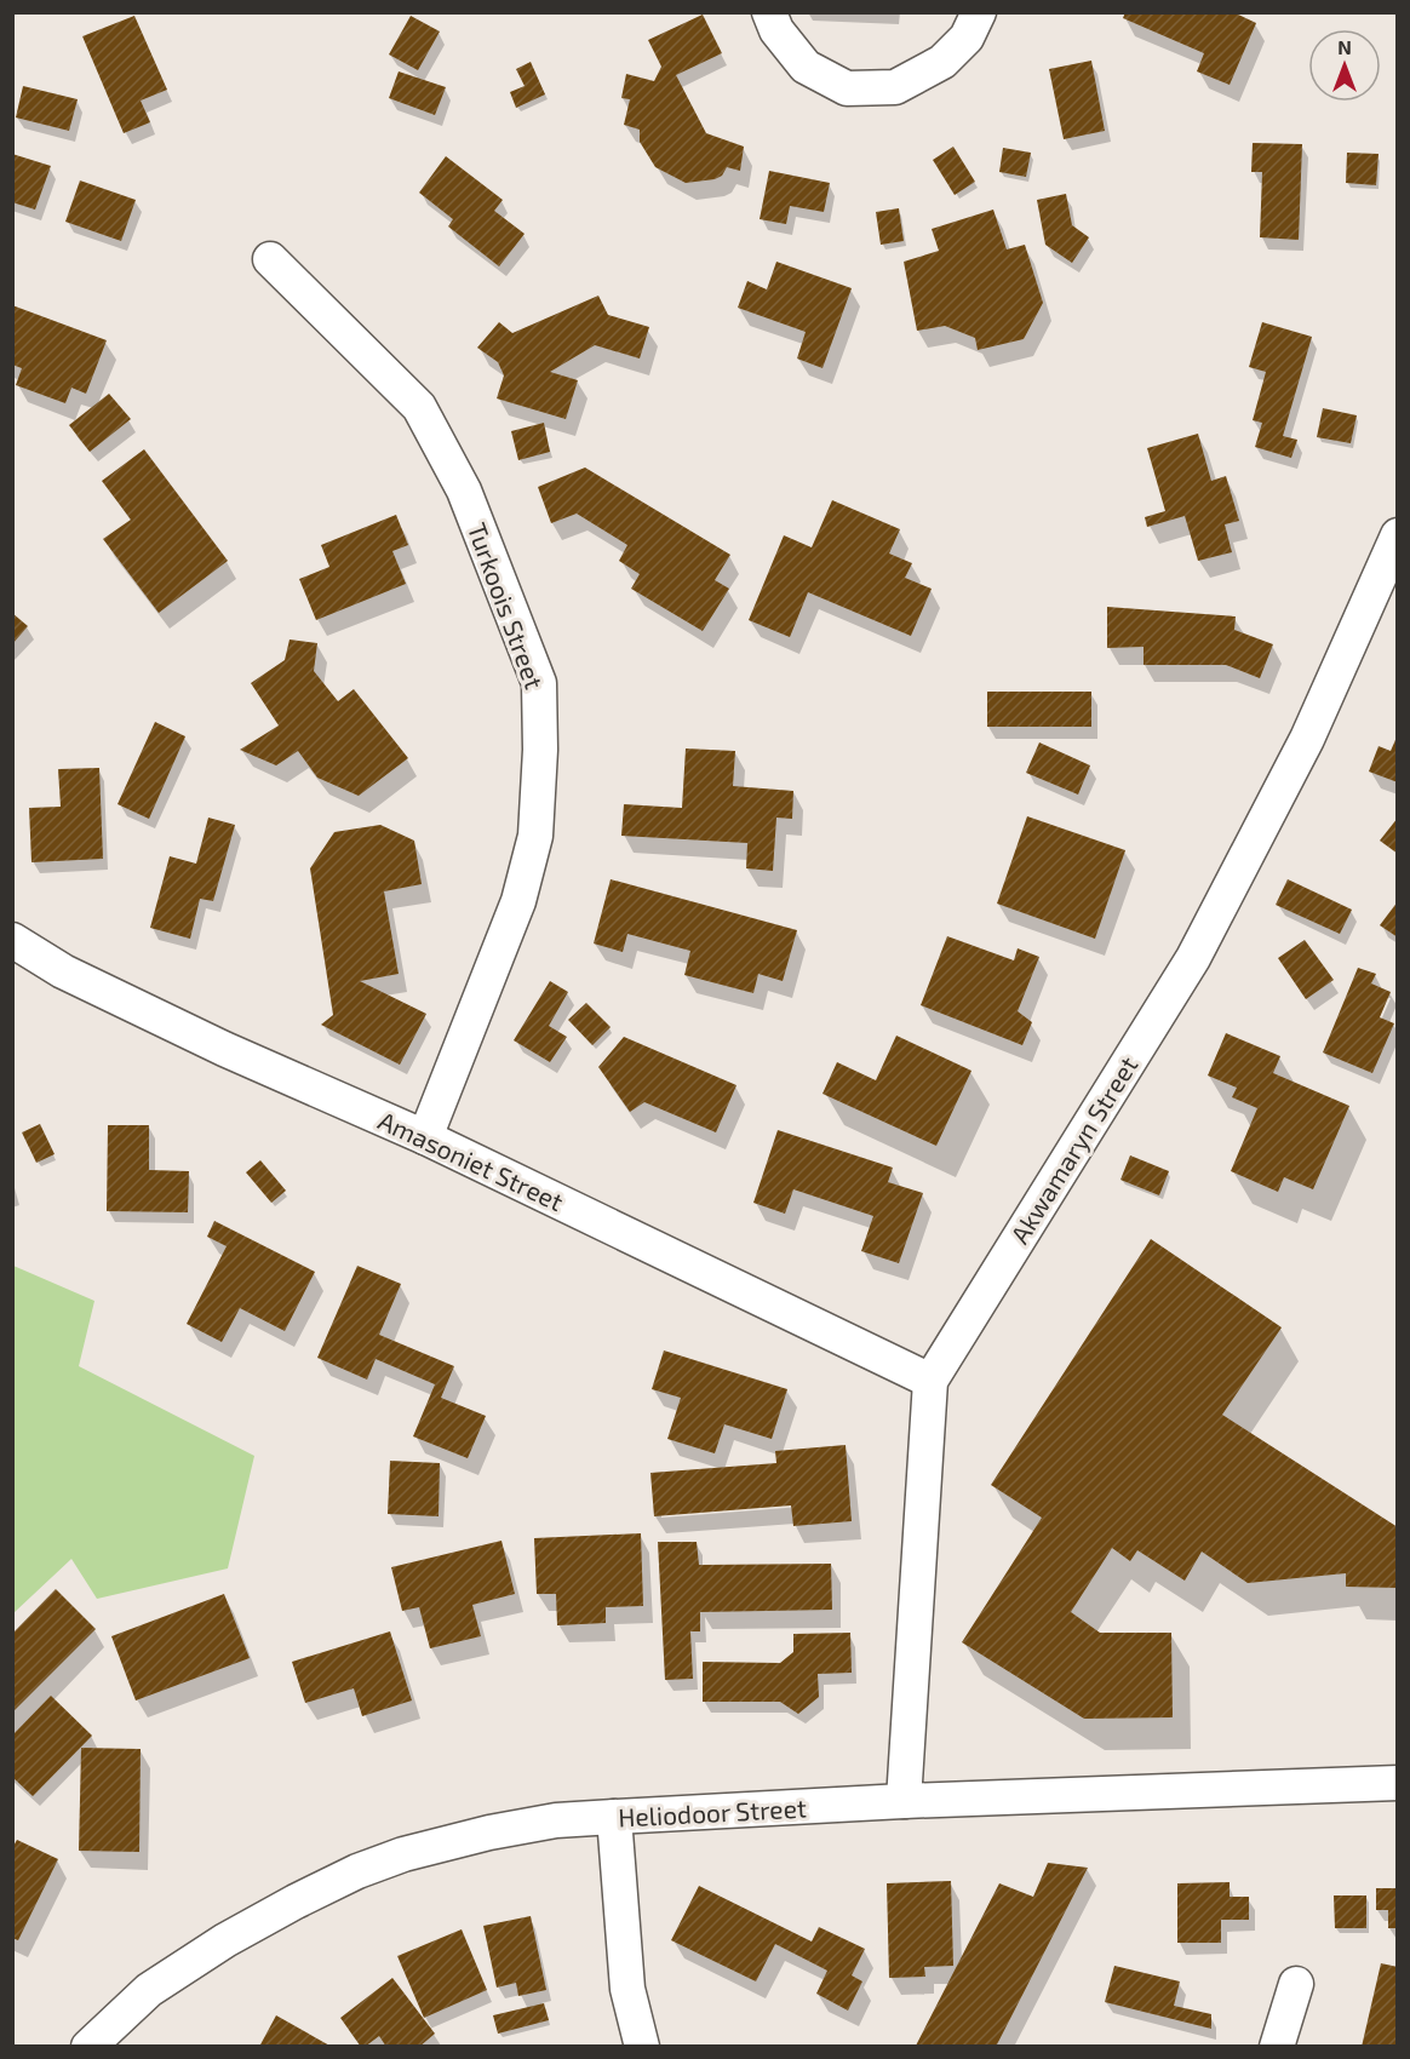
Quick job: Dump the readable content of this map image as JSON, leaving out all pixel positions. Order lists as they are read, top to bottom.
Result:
{
  "streets": {
    "street": [
      "Turkoois Street",
      "Akwamaryn Street",
      "Amasoniet Street",
      "Heliodoor Street"
    ]
  },
  "crossings": [
    ["Turkoois Street", "Amasoniet Street"],
    ["Akwamaryn Street", "Amasoniet Street"],
    ["Akwamaryn Street", "Heliodoor Street"]
  ],
  "north": "top"
}
